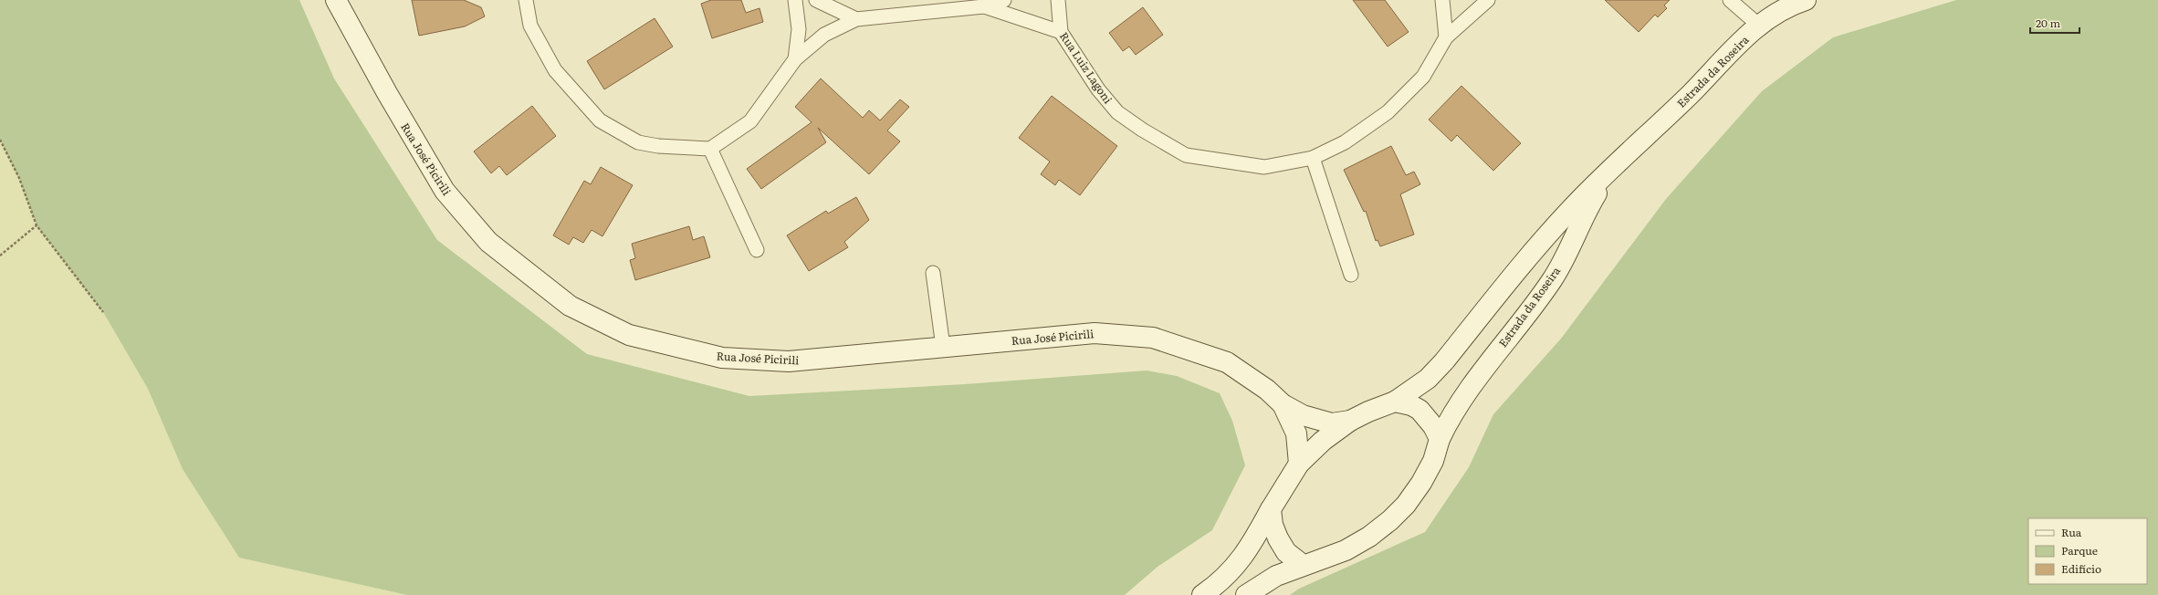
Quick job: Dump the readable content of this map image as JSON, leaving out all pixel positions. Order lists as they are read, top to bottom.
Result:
{
  "streets": {
    "street": ["Rua Luiz Lagoni", "Estrada da Roseira", "Rua José Picirili"]
  },
  "legend": ["Rua", "Parque", "Edifício"],
  "scale_bar": "20 m"
}
